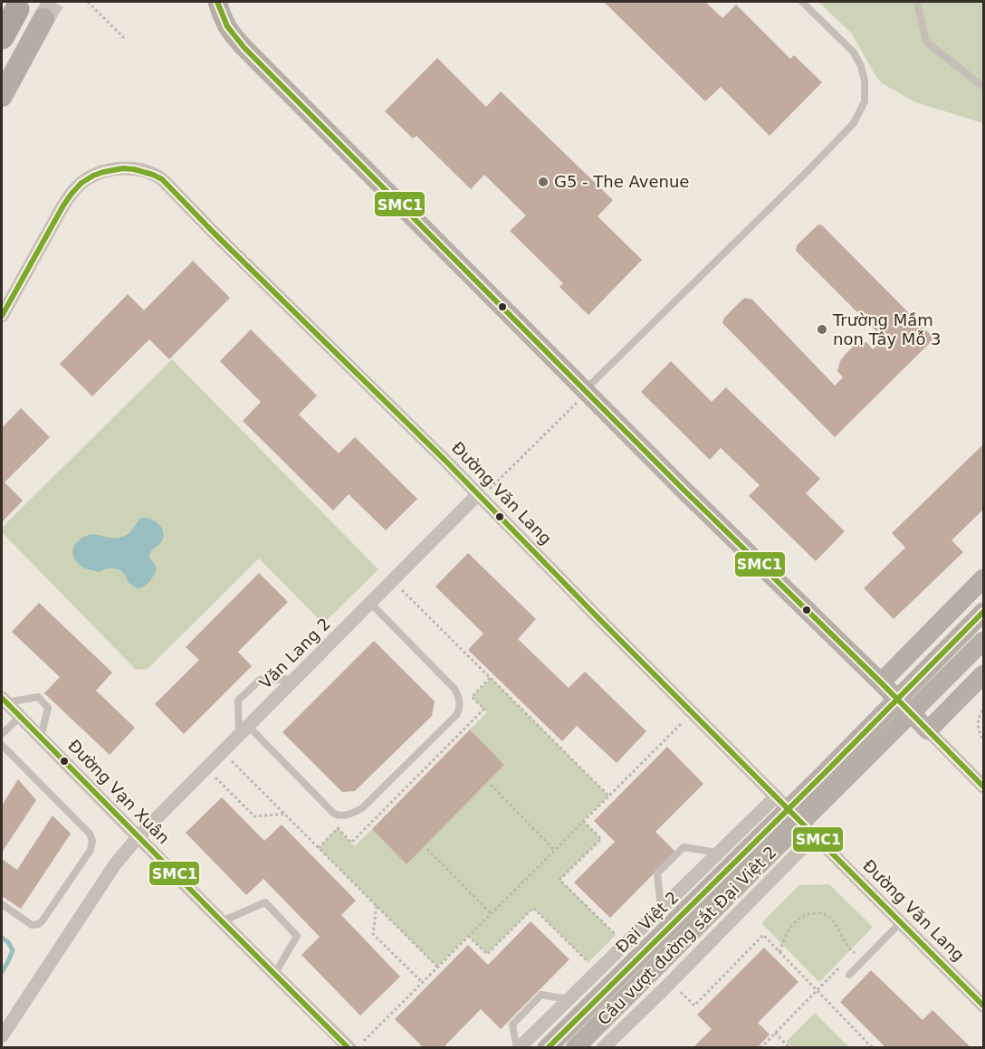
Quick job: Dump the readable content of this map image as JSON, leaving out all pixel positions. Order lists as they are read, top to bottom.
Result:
{
  "streets": {
    "street": [
      "Đường Văn Lang",
      "Văn Lang 2",
      "Đường Vạn Xuân",
      "Đại Việt 2",
      "Cầu vượt đường sắt Đại Việt 2"
    ]
  },
  "crossings": [
    ["Đường Văn Lang", "Văn Lang 2"],
    ["Đường Văn Lang", "Đại Việt 2"],
    ["Văn Lang 2", "Đường Vạn Xuân"]
  ],
  "places": ["G5 - The Avenue", "Trường Mầm non Tây Mỗ 3"],
  "lines": ["transit line SMC1"]
}
